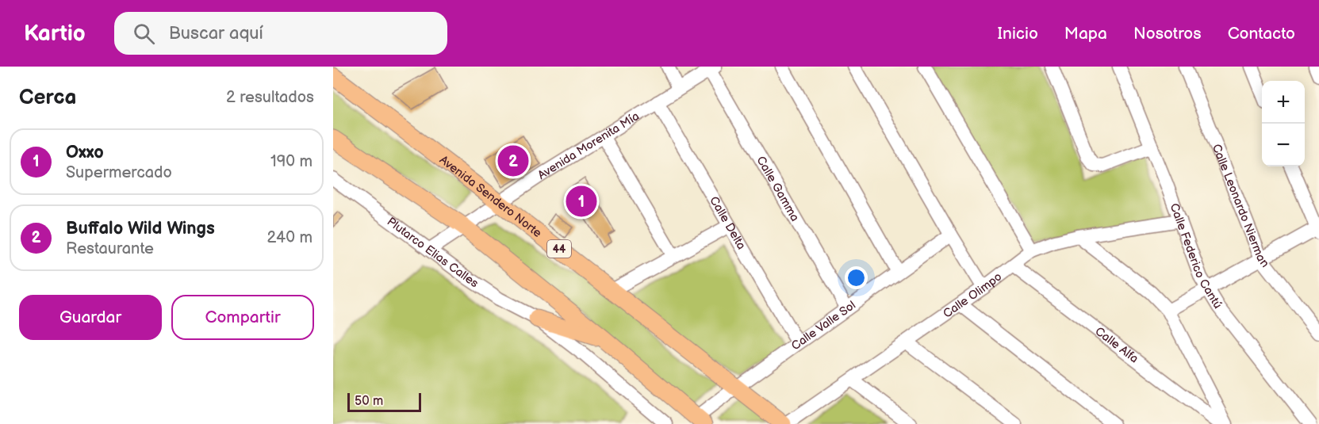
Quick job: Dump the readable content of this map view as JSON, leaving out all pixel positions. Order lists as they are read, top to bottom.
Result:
{
  "streets": {
    "main road": ["Avenida Sendero Norte", "44"],
    "street": [
      "Avenida Morenita Mía",
      "Calle Gamma",
      "Calle Leonardo Nierman",
      "Calle Delta",
      "Plutarco Elias Calles",
      "Calle Federico Cantú",
      "Calle Olimpo",
      "Calle Valle Sol",
      "Calle Alfa"
    ]
  },
  "crossings": [
    ["Avenida Morenita Mía", "Calle Gamma"],
    ["Avenida Morenita Mía", "Avenida Sendero Norte"],
    ["Avenida Morenita Mía", "Calle Delta"],
    ["Avenida Morenita Mía", "Plutarco Elias Calles"],
    ["Calle Gamma", "Calle Valle Sol"],
    ["Avenida Sendero Norte", "Calle Valle Sol"],
    ["Calle Delta", "Calle Valle Sol"],
    ["Calle Federico Cantú", "Calle Olimpo"],
    ["Calle Olimpo", "Calle Alfa"]
  ],
  "scale_bar": "50 m",
  "page": {
    "header": "Kartio",
    "search": "Buscar aquí",
    "nav": [
      "Inicio",
      "Mapa",
      "Nosotros",
      "Contacto"
    ],
    "heading": ["Cerca", "2 resultados"],
    "map_buttons": ["+", "−"],
    "list": [
      {
        "mark": "1",
        "name": "Oxxo",
        "note": "Supermercado",
        "value": "190 m"
      },
      {
        "mark": "2",
        "name": "Buffalo Wild Wings",
        "note": "Restaurante",
        "value": "240 m"
      }
    ],
    "pins": ["2", "1"],
    "buttons": ["Guardar", "Compartir"],
    "scale": "50 m"
  }
}
